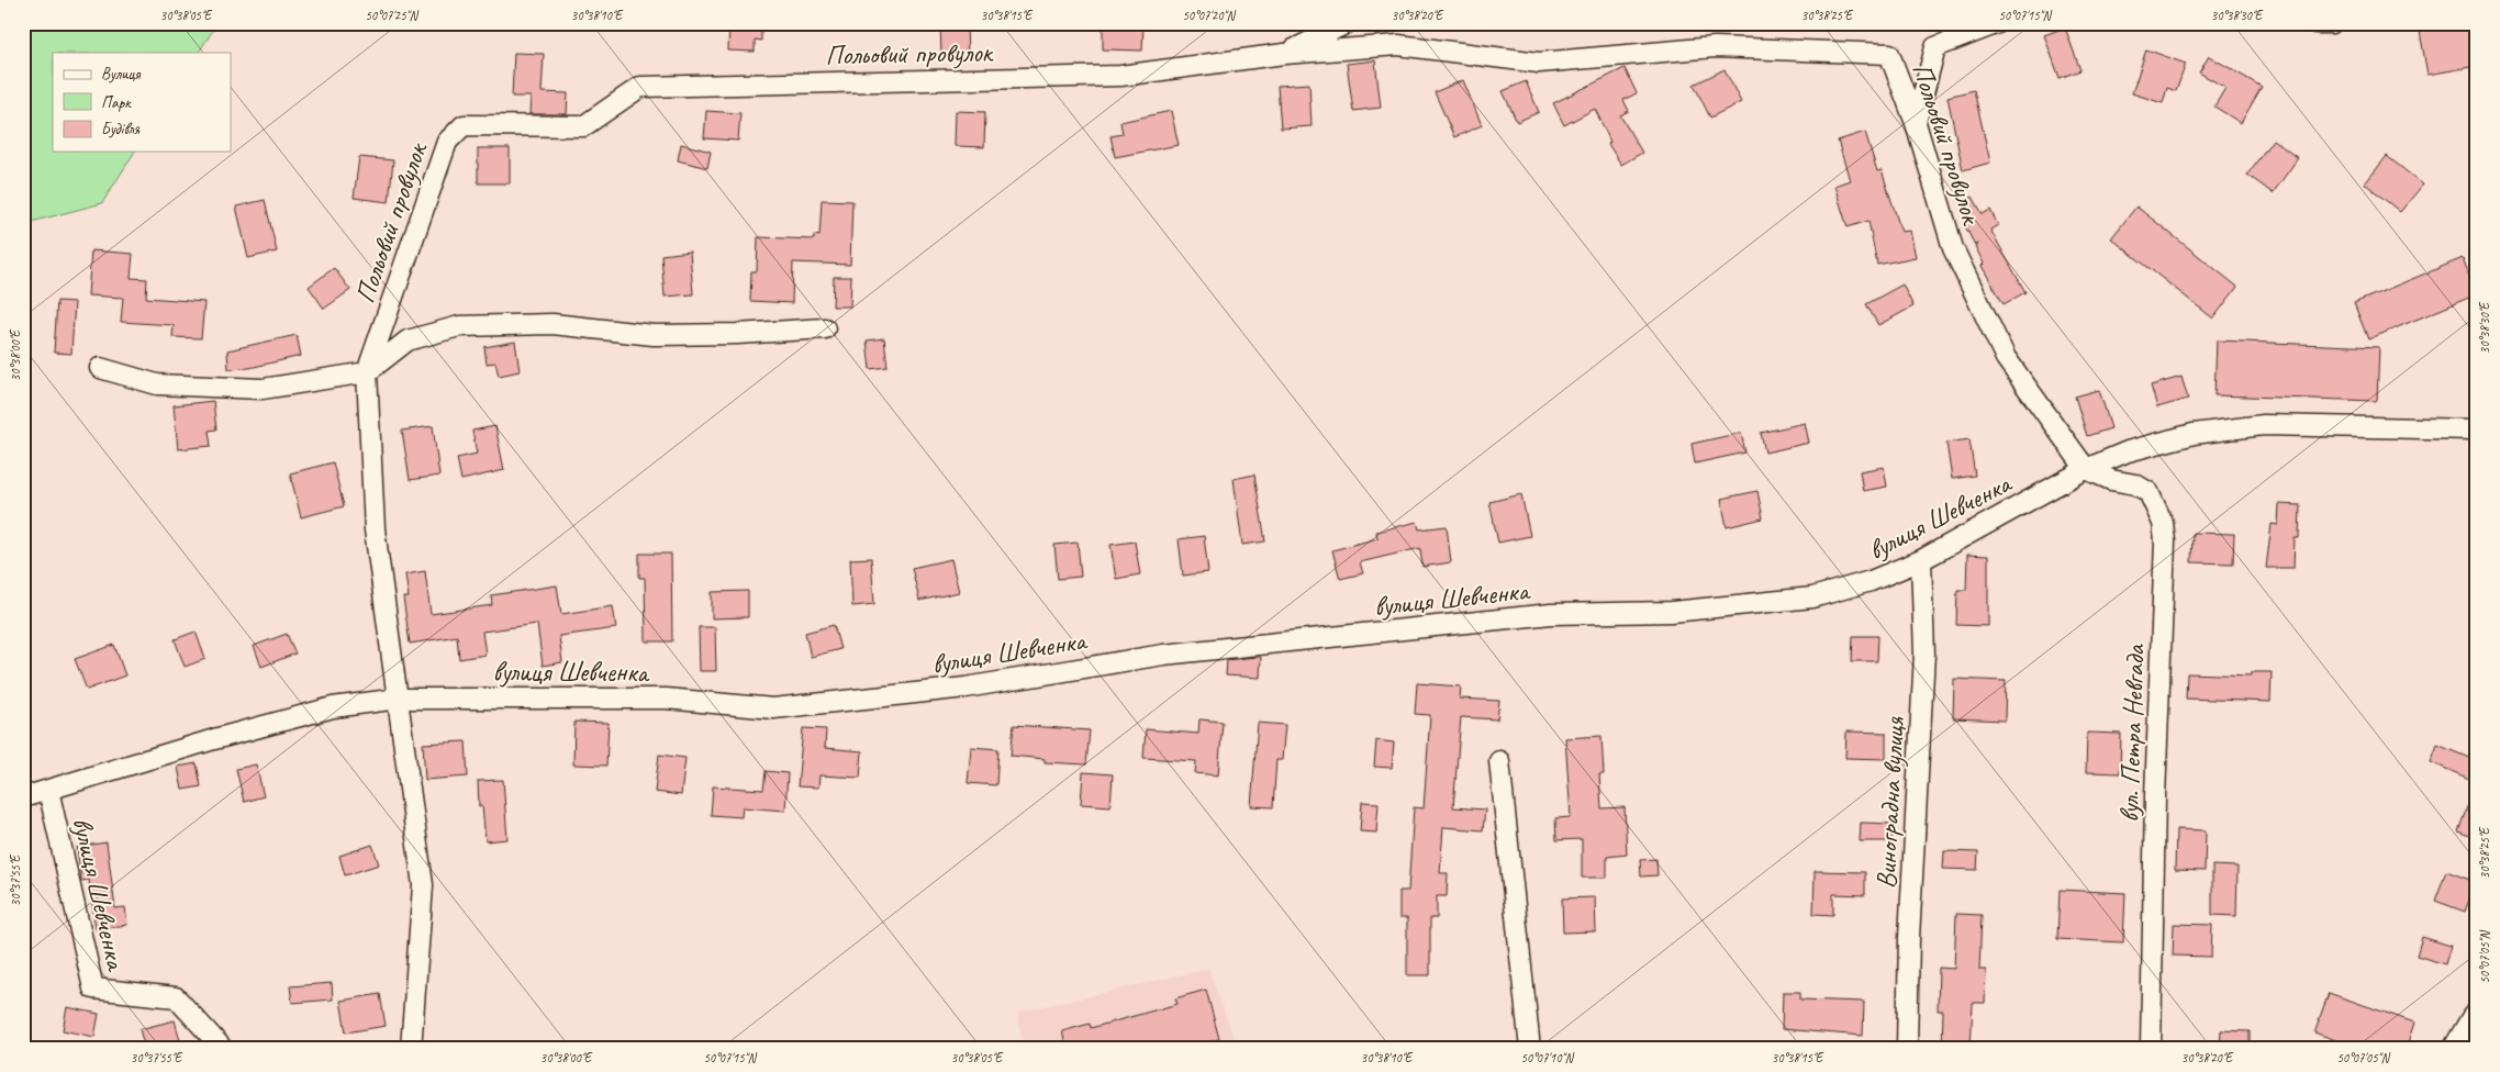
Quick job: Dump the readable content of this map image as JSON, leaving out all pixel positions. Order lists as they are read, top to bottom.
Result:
{
  "streets": {
    "street": [
      "Польовий провулок",
      "вулиця Шевченка",
      "вул. Петра Невгада",
      "Виноградна вулиця"
    ]
  },
  "crossings": [
    ["Польовий провулок", "вулиця Шевченка"],
    ["Польовий провулок", "вул. Петра Невгада"],
    ["вулиця Шевченка", "вул. Петра Невгада"],
    ["вулиця Шевченка", "Виноградна вулиця"]
  ],
  "legend": ["Вулиця", "Парк", "Будівля"],
  "coordinates": [
    "30°38'05\"E",
    "50°07'25\"N",
    "30°38'10\"E",
    "30°38'15\"E",
    "50°07'20\"N",
    "30°38'20\"E",
    "30°38'25\"E",
    "50°07'15\"N",
    "30°38'30\"E",
    "30°38'00\"E",
    "30°37'55\"E",
    "50°07'05\"N",
    "50°07'10\"N"
  ]
}
